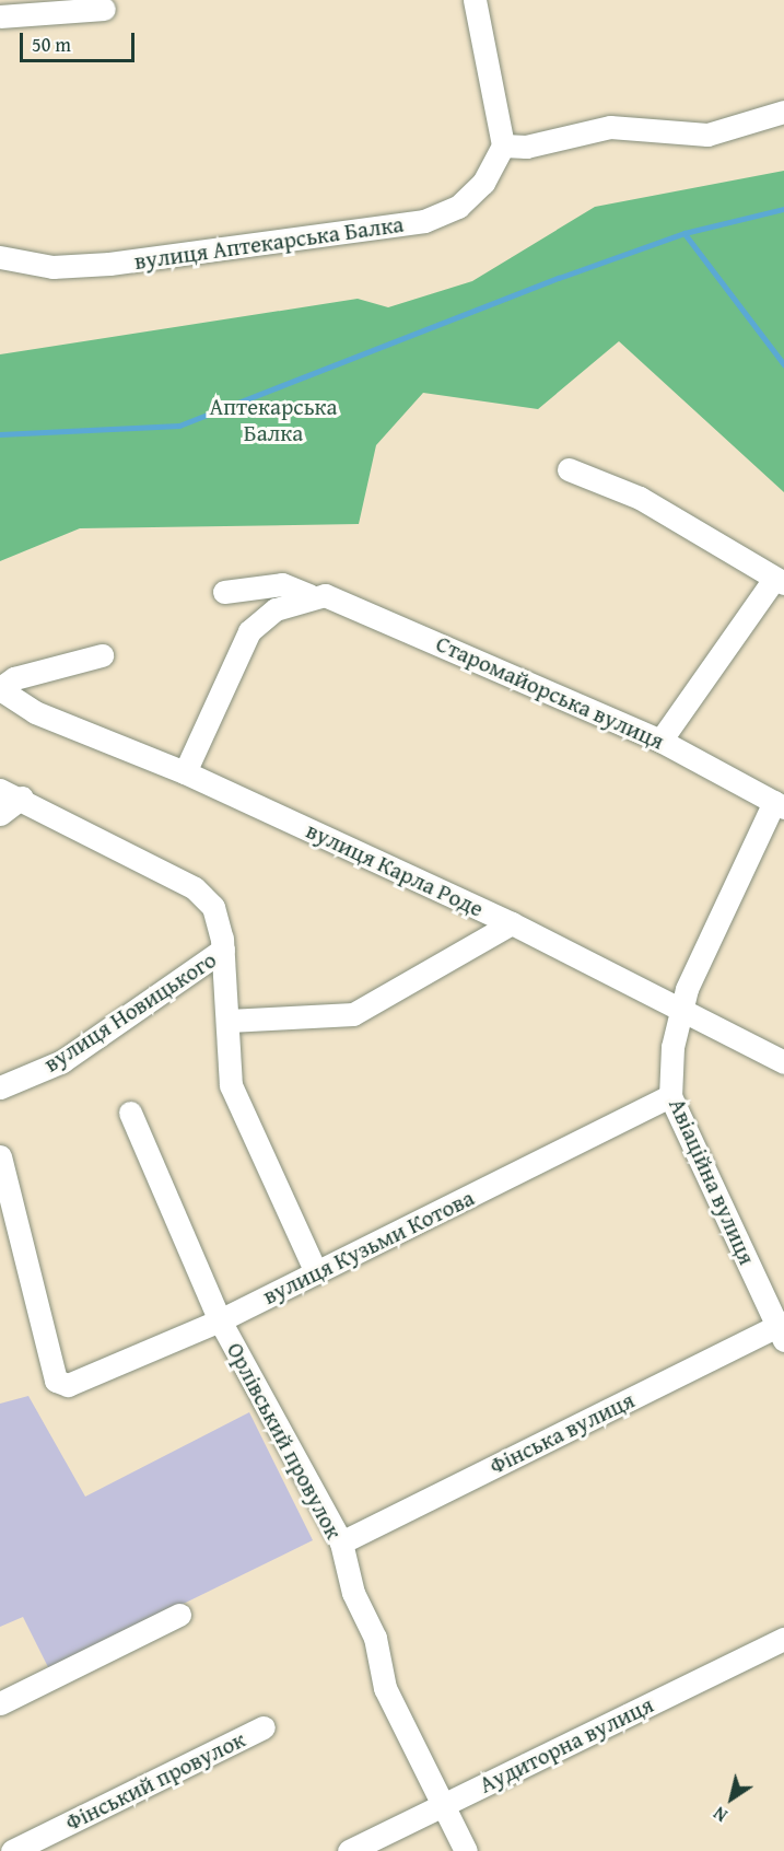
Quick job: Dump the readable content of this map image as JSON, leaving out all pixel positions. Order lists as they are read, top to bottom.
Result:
{
  "streets": {
    "street": [
      "вулиця Аптекарська Балка",
      "Старомайорська вулиця",
      "вулиця Карла Роде",
      "вулиця Новицького",
      "Авіаційна вулиця",
      "вулиця Кузьми Котова",
      "Фінська вулиця",
      "Орлівський провулок",
      "Аудиторна вулиця",
      "Фінський провулок"
    ]
  },
  "crossings": [
    ["Старомайорська вулиця", "Авіаційна вулиця"],
    ["вулиця Карла Роде", "Авіаційна вулиця"],
    ["вулиця Новицького", "вулиця Кузьми Котова"],
    ["Авіаційна вулиця", "вулиця Кузьми Котова"],
    ["Авіаційна вулиця", "Фінська вулиця"],
    ["вулиця Кузьми Котова", "Орлівський провулок"],
    ["Фінська вулиця", "Орлівський провулок"],
    ["Орлівський провулок", "Аудиторна вулиця"]
  ],
  "parks": ["Аптекарська Балка"],
  "scale_bar": "50 m",
  "north": "bottom left"
}
